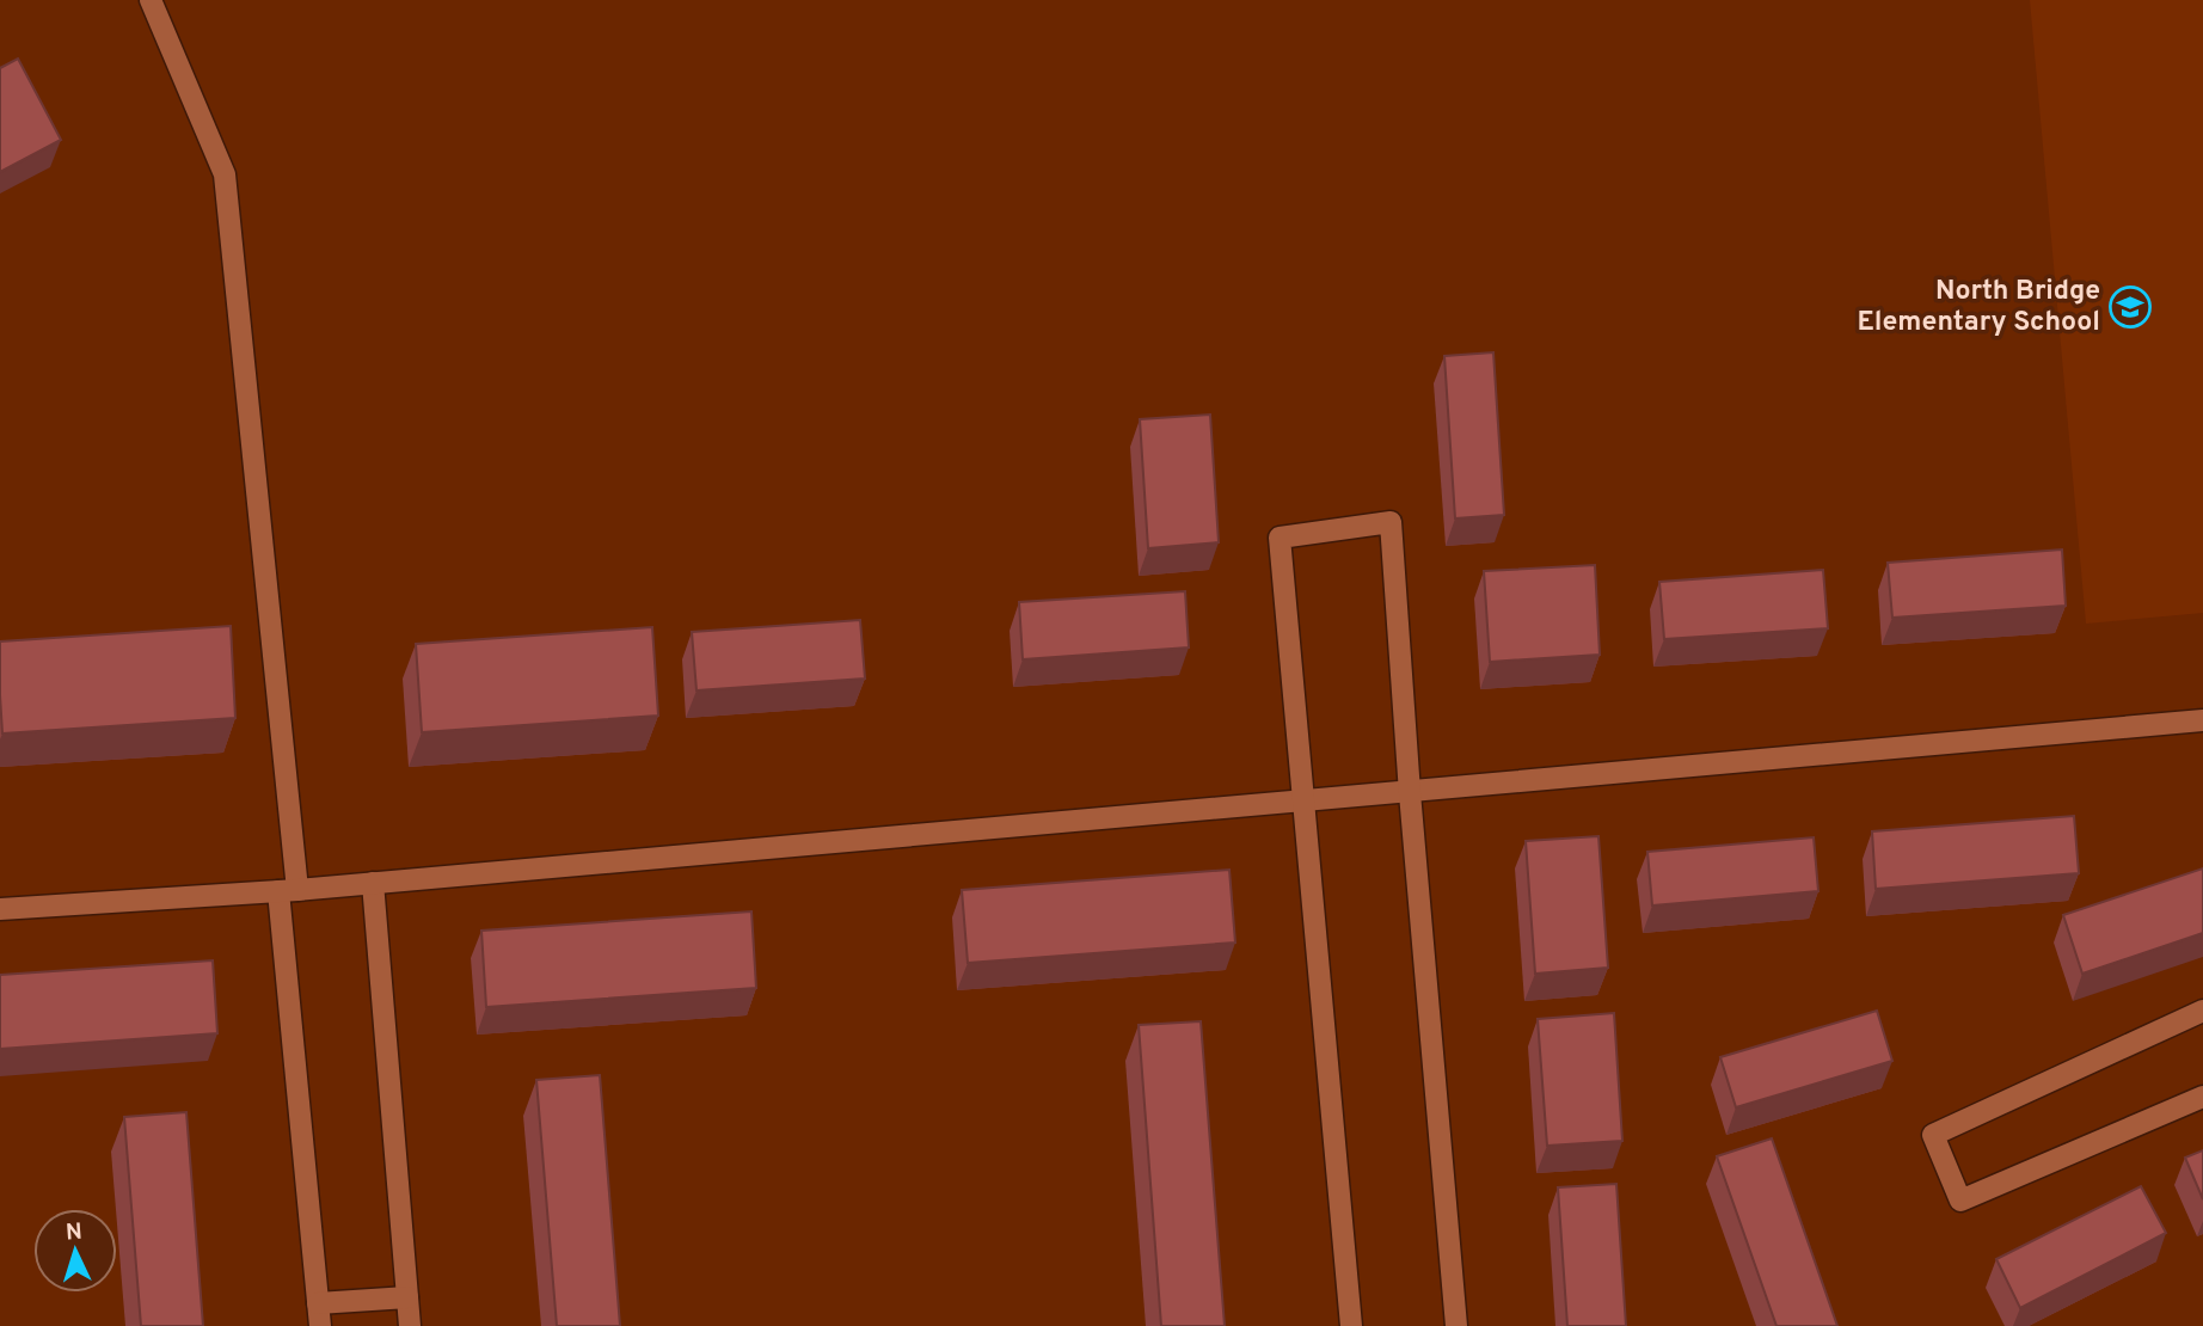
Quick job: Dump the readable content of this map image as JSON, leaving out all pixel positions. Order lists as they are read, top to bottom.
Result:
{
  "places": {
    "school or university": ["North Bridge Elementary School"]
  },
  "north": "top"
}
